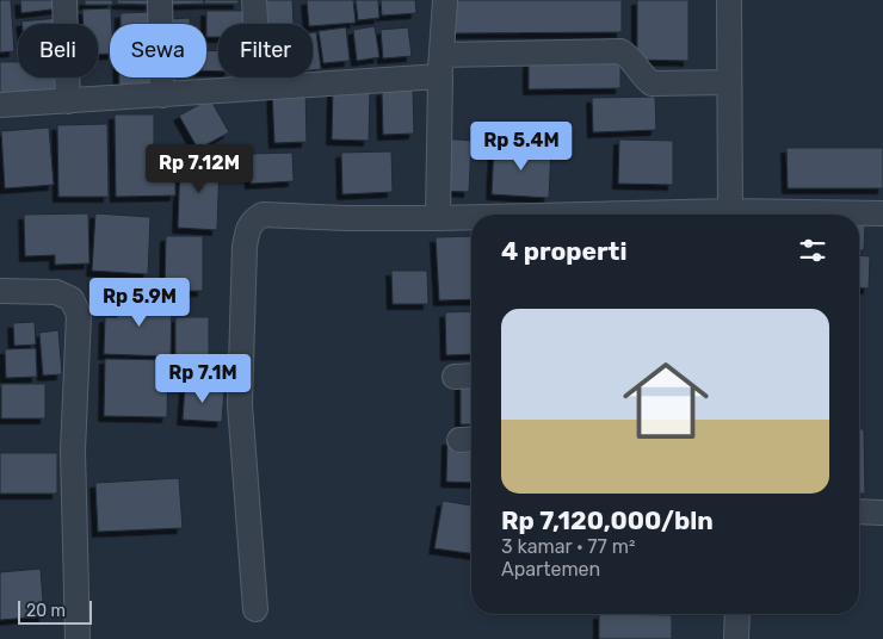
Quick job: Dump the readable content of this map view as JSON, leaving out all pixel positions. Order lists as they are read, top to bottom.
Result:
{
  "scale_bar": "20 m",
  "page": {
    "chip": ["Beli", "Sewa", "Filter"],
    "price": [
      "Rp 5.4M",
      "Rp 7.12M",
      "Rp 5.9M",
      "Rp 7.1M"
    ],
    "heading": "4 properti",
    "list": [
      {
        "name": "Rp 7,120,000/bln",
        "note": "3 kamar · 77 m² · Apartemen"
      }
    ],
    "scale": "20 m"
  }
}
